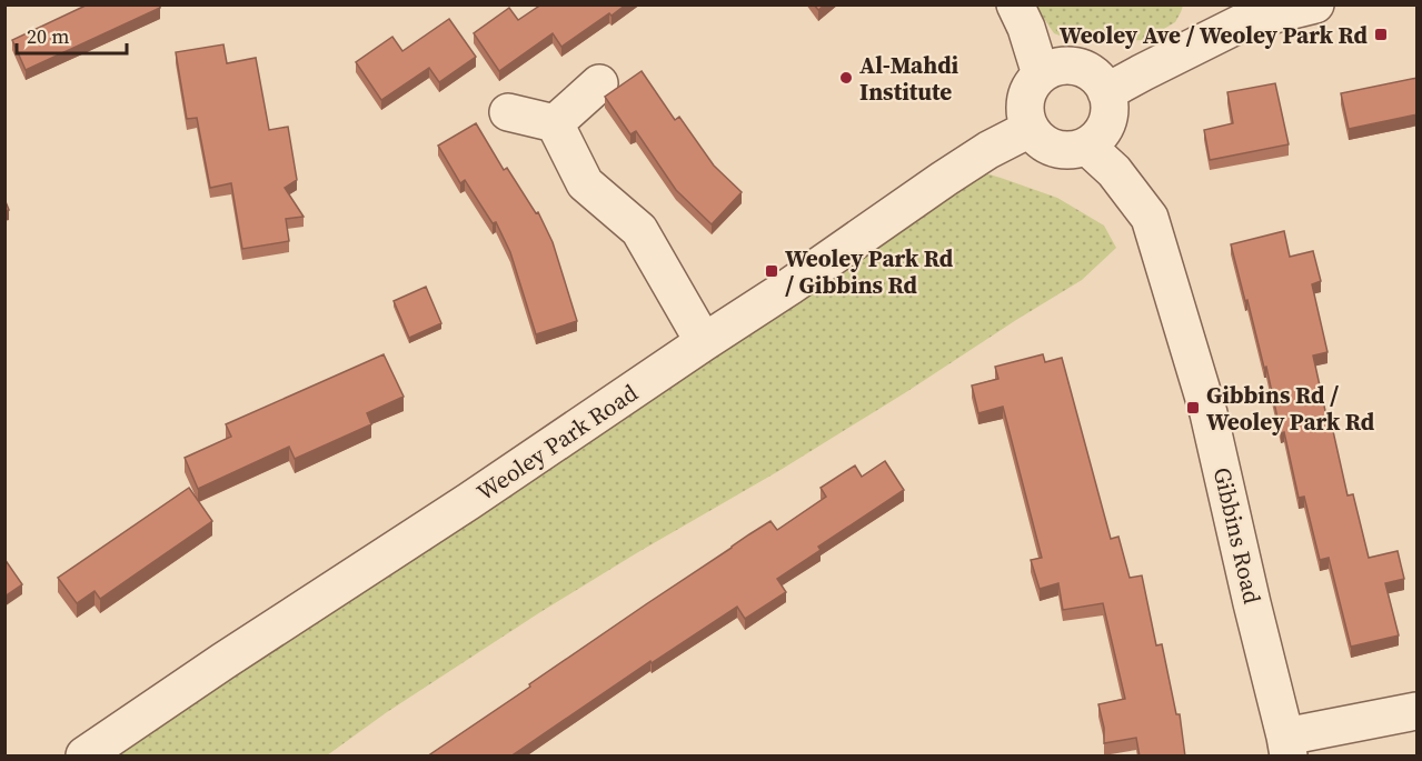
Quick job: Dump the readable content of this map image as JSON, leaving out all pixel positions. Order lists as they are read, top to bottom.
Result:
{
  "streets": {
    "street": ["Weoley Park Road", "Gibbins Road"]
  },
  "crossings": [
    ["Weoley Park Road", "Gibbins Road"]
  ],
  "places": {
    "transit": ["Weoley Ave / Weoley Park Rd", "Weoley Park Rd / Gibbins Rd", "Gibbins Rd / Weoley Park Rd"],
    "other": ["Al-Mahdi Institute"]
  },
  "scale_bar": "20 m"
}
